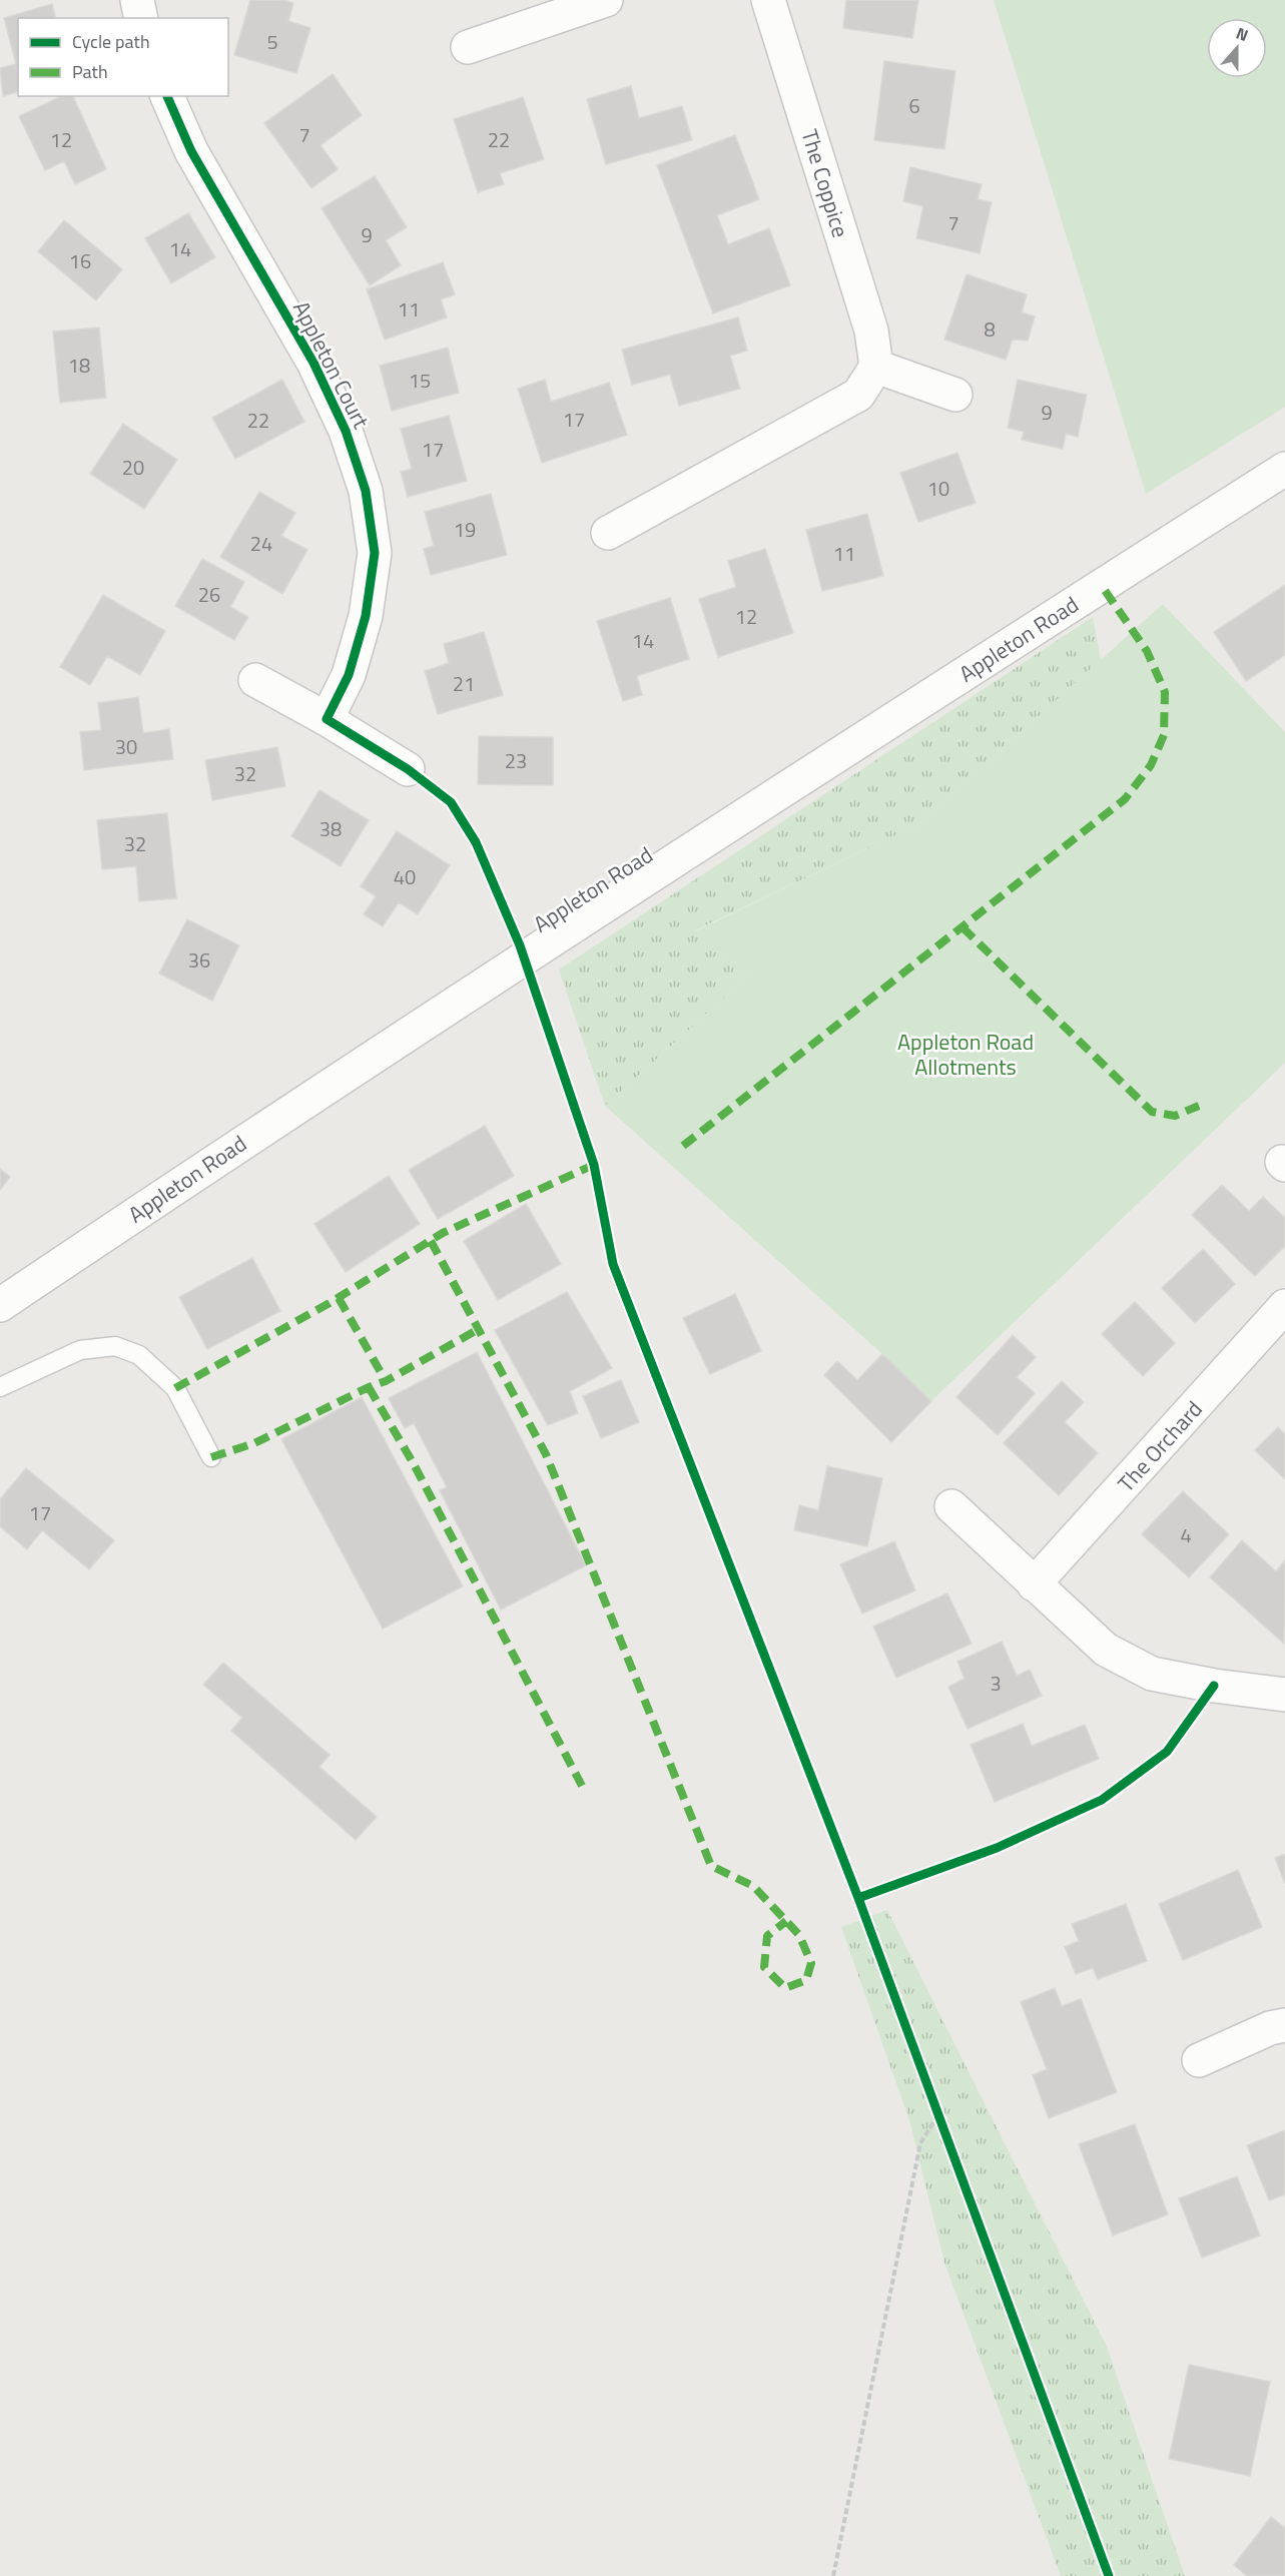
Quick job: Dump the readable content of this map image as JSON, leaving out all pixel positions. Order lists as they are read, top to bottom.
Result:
{
  "streets": {
    "street": [
      "The Coppice",
      "Appleton Court",
      "Appleton Road",
      "The Orchard"
    ]
  },
  "parks": ["Appleton Road Allotments"],
  "house_numbers": [
    "5",
    "6",
    "7",
    "12",
    "22",
    "7",
    "9",
    "14",
    "16",
    "11",
    "8",
    "18",
    "15",
    "9",
    "17",
    "22",
    "17",
    "20",
    "10",
    "19",
    "24",
    "11",
    "26",
    "12",
    "14",
    "21",
    "30",
    "23",
    "32",
    "38",
    "32",
    "40",
    "36",
    "17",
    "4",
    "3"
  ],
  "legend": ["Cycle path", "Path"],
  "north": "top"
}
